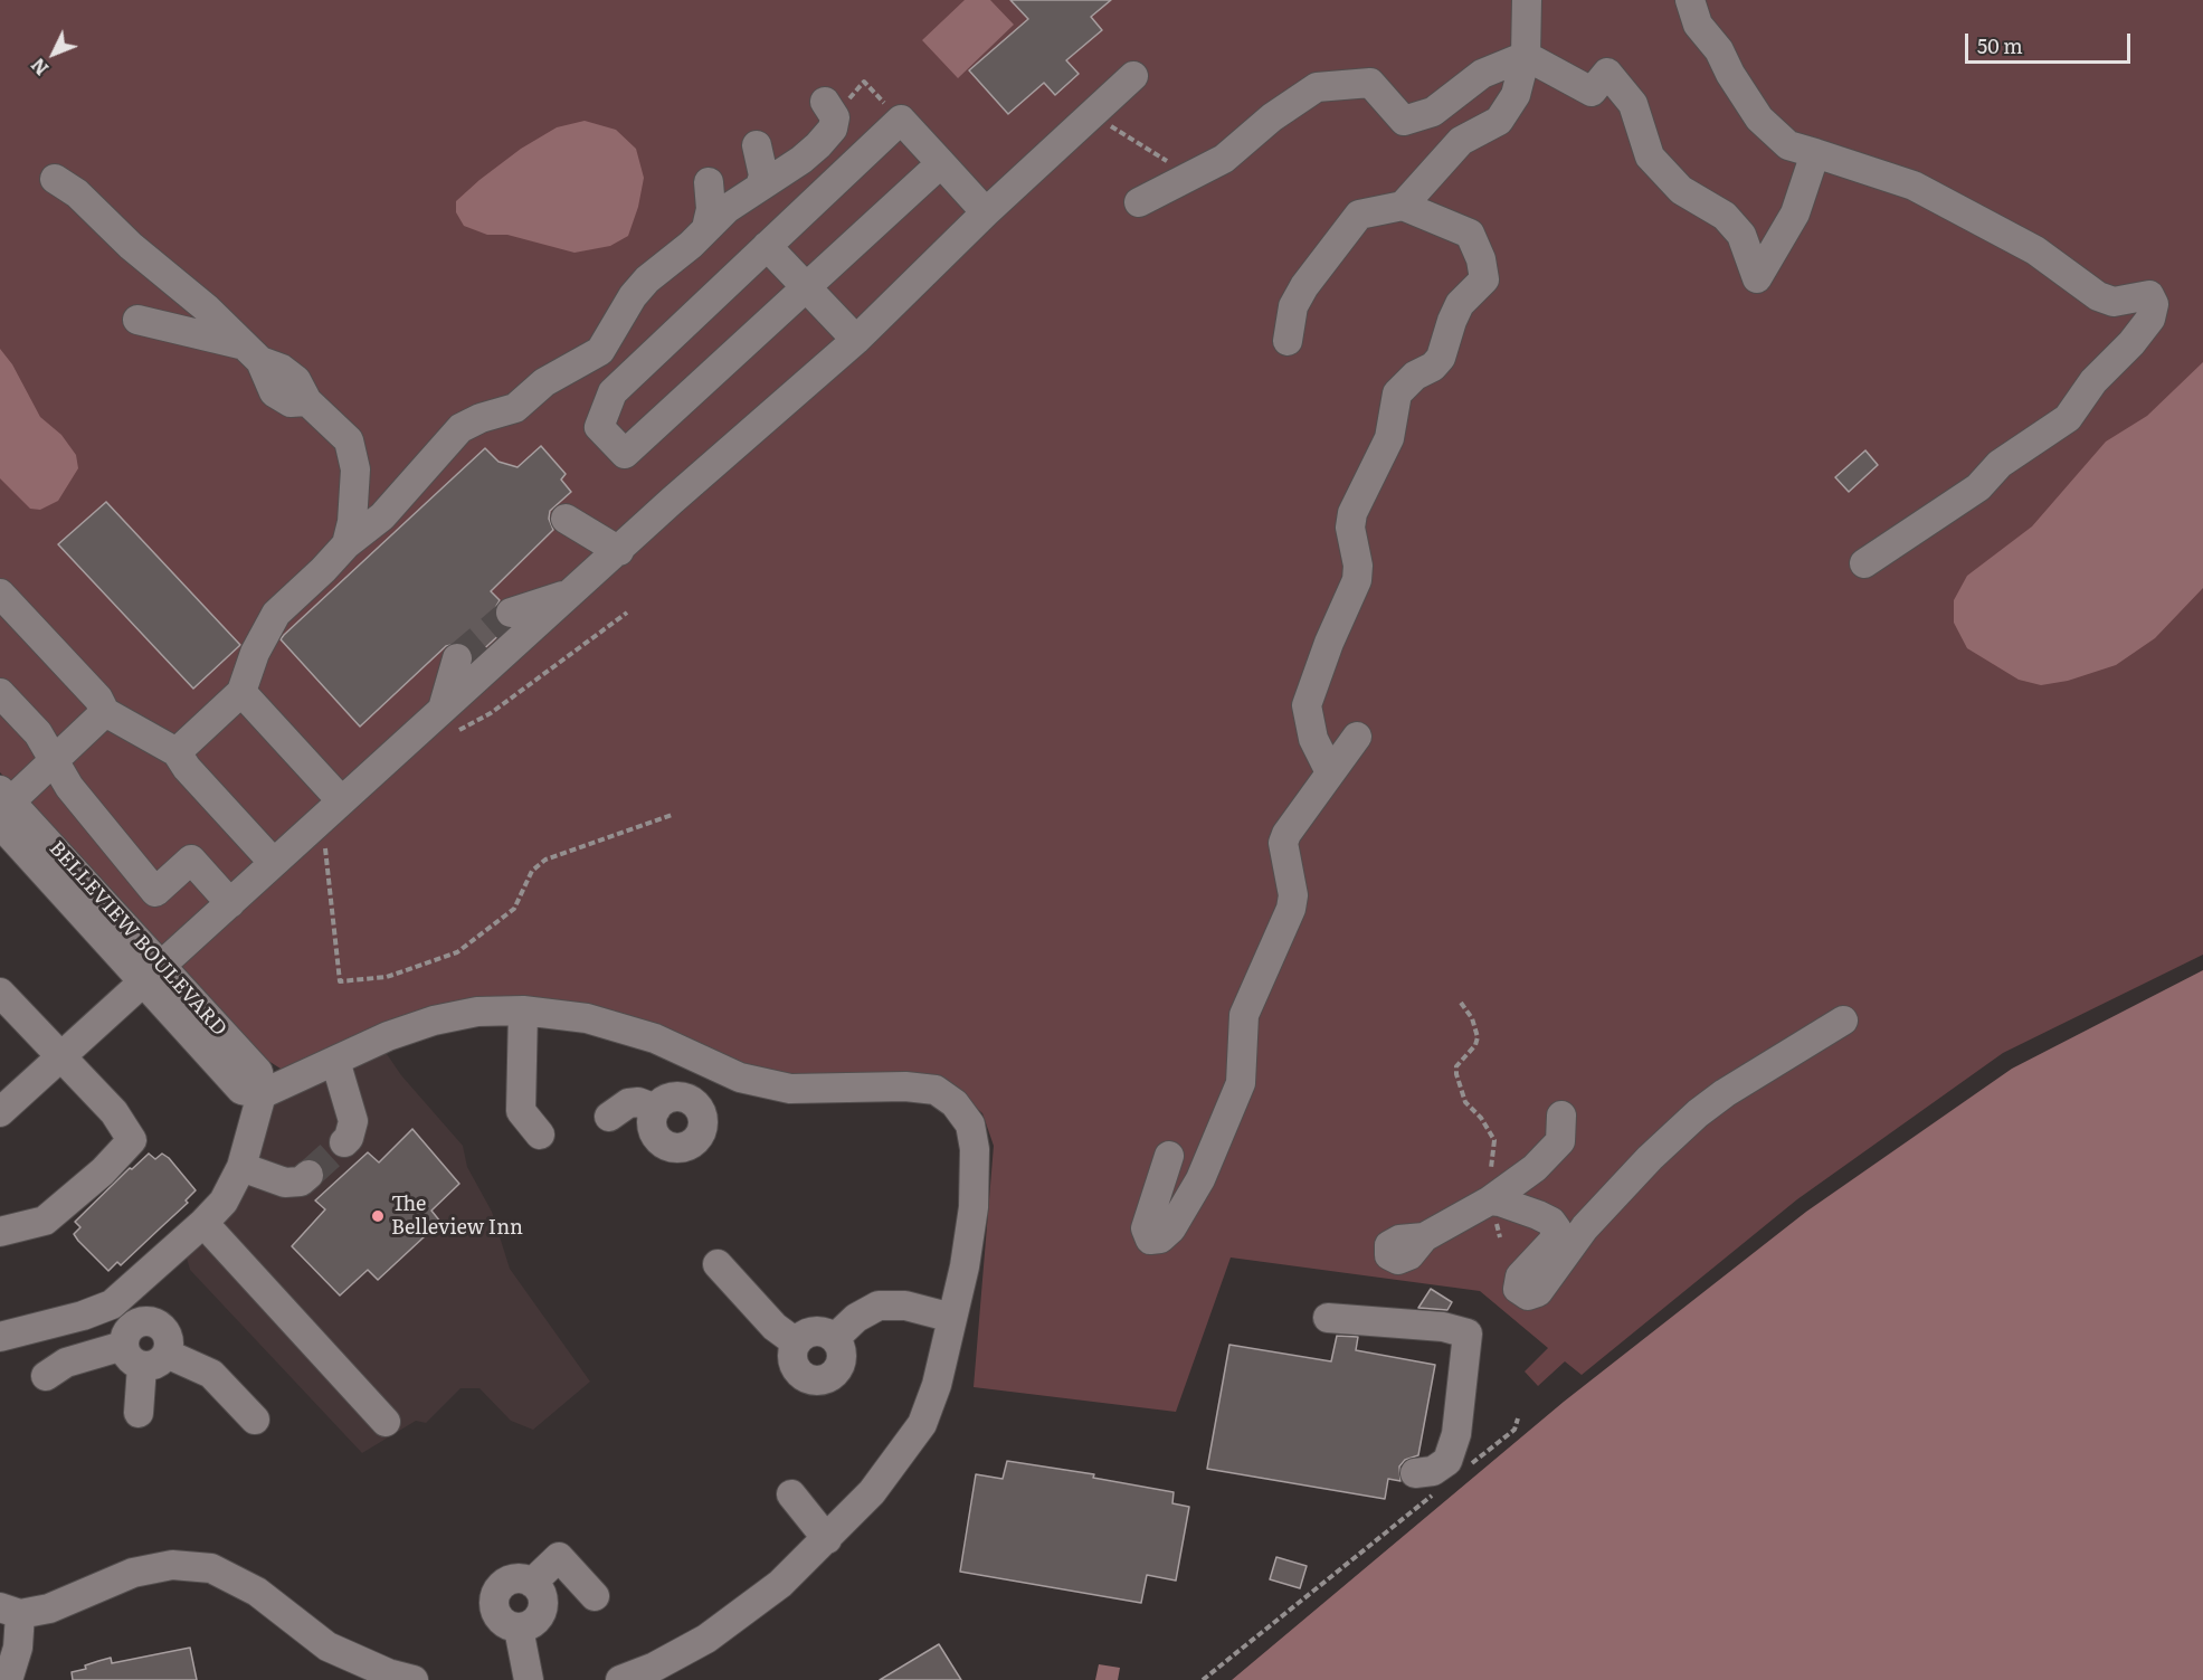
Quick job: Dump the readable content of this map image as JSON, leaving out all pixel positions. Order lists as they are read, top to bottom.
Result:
{
  "streets": {
    "street": ["BELLEVIEW BOULEVARD"]
  },
  "places": ["The Belleview Inn"],
  "scale_bar": "50 m",
  "north": "bottom left"
}
